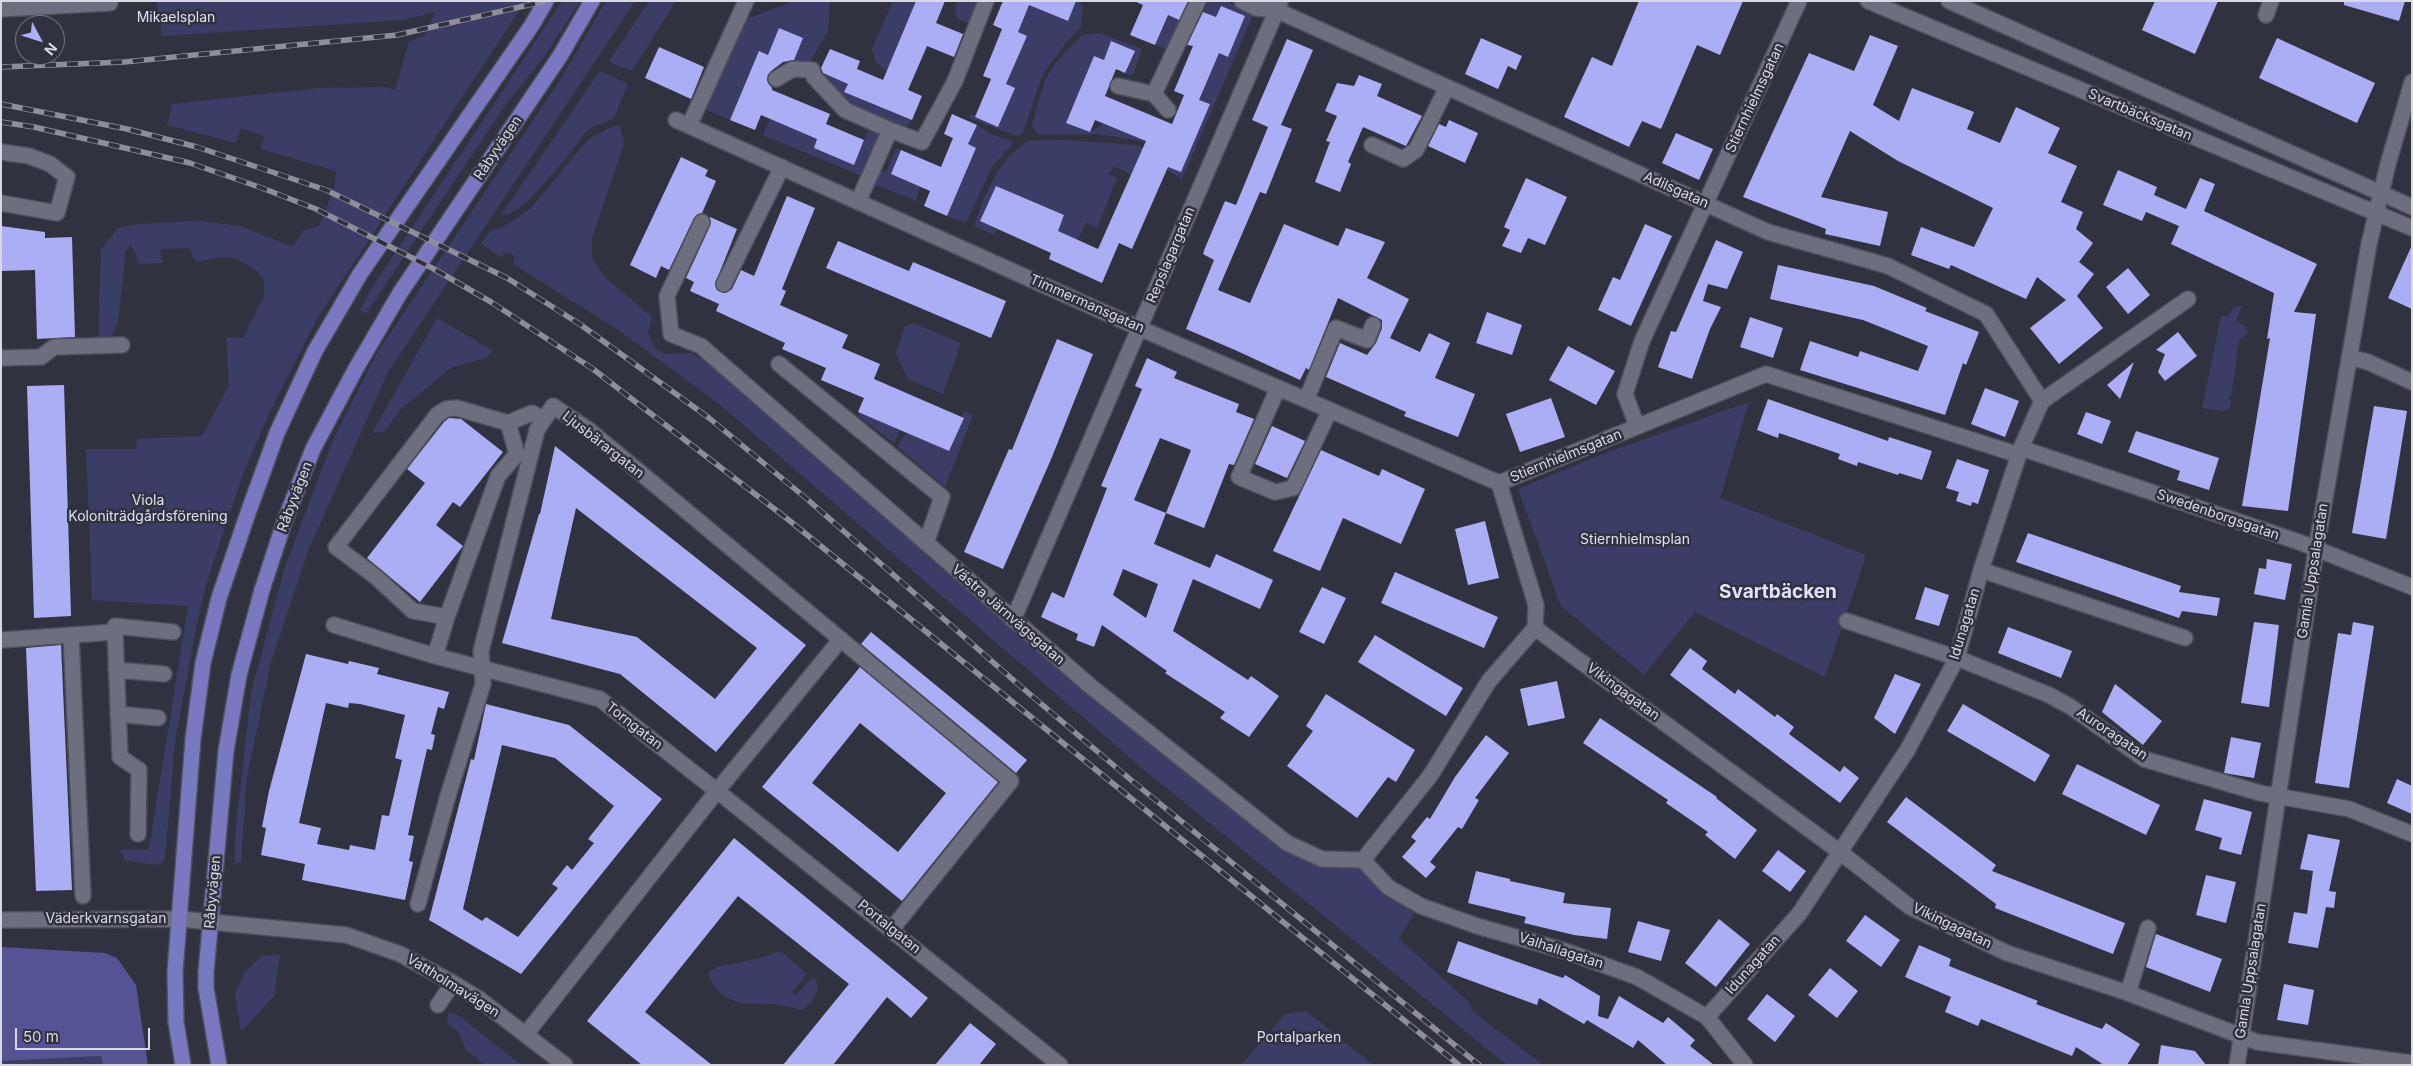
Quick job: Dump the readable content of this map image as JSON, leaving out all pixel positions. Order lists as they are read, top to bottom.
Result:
{
  "streets": {
    "main road": ["Råbyvägen"],
    "street": [
      "Stiernhielmsgatan",
      "Svartbäcksgatan",
      "Adilsgatan",
      "Repslagargatan",
      "Timmermansgatan",
      "Ljusbärargatan",
      "Swedenborgsgatan",
      "Gamla Uppsalagatan",
      "Västra Järnvägsgatan",
      "Idunagatan",
      "Vikingagatan",
      "Torngatan",
      "Auroragatan",
      "Väderkvarnsgatan",
      "Portalgatan",
      "Valhallagatan",
      "Vattholmavägen"
    ]
  },
  "crossings": [
    ["Stiernhielmsgatan", "Adilsgatan"],
    ["Stiernhielmsgatan", "Timmermansgatan"],
    ["Stiernhielmsgatan", "Swedenborgsgatan"],
    ["Stiernhielmsgatan", "Vikingagatan"],
    ["Svartbäcksgatan", "Gamla Uppsalagatan"],
    ["Råbyvägen", "Väderkvarnsgatan"],
    ["Råbyvägen", "Vattholmavägen"],
    ["Adilsgatan", "Repslagargatan"],
    ["Adilsgatan", "Idunagatan"],
    ["Repslagargatan", "Timmermansgatan"],
    ["Repslagargatan", "Västra Järnvägsgatan"],
    ["Ljusbärargatan", "Torngatan"],
    ["Swedenborgsgatan", "Gamla Uppsalagatan"],
    ["Swedenborgsgatan", "Idunagatan"],
    ["Gamla Uppsalagatan", "Vikingagatan"],
    ["Gamla Uppsalagatan", "Auroragatan"],
    ["Västra Järnvägsgatan", "Valhallagatan"],
    ["Idunagatan", "Vikingagatan"],
    ["Idunagatan", "Auroragatan"],
    ["Idunagatan", "Valhallagatan"],
    ["Torngatan", "Portalgatan"],
    ["Väderkvarnsgatan", "Vattholmavägen"]
  ],
  "districts": ["Svartbäcken"],
  "parks": [
    "Mikaelsplan",
    "Viola Koloniträdgårdsförening",
    "Stiernhielmsplan",
    "Portalparken"
  ],
  "scale_bar": "50 m",
  "north": "bottom right"
}
